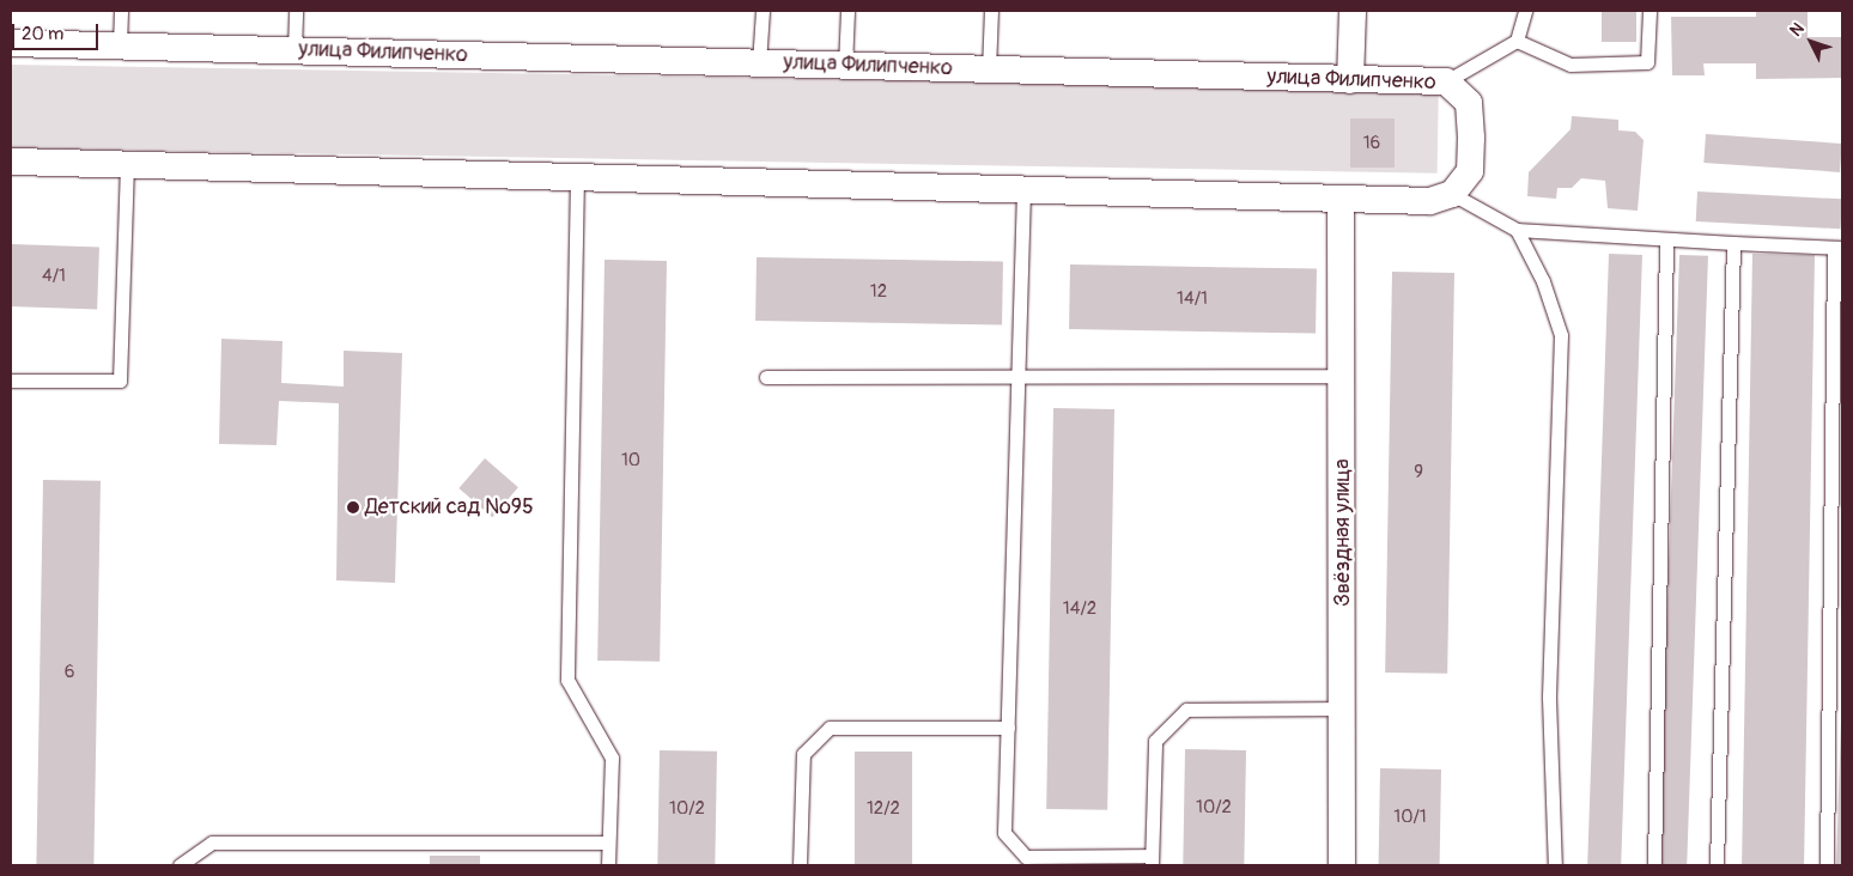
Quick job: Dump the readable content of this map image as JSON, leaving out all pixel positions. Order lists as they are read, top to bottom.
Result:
{
  "streets": {
    "street": ["улица Филипченко", "Звёздная улица"]
  },
  "places": ["Детский сад №95"],
  "house_numbers": [
    "16",
    "4/1",
    "12",
    "14/1",
    "10",
    "9",
    "14/2",
    "6",
    "10/2",
    "10/2",
    "12/2",
    "10/1"
  ],
  "scale_bar": "20 m",
  "north": "top left"
}
